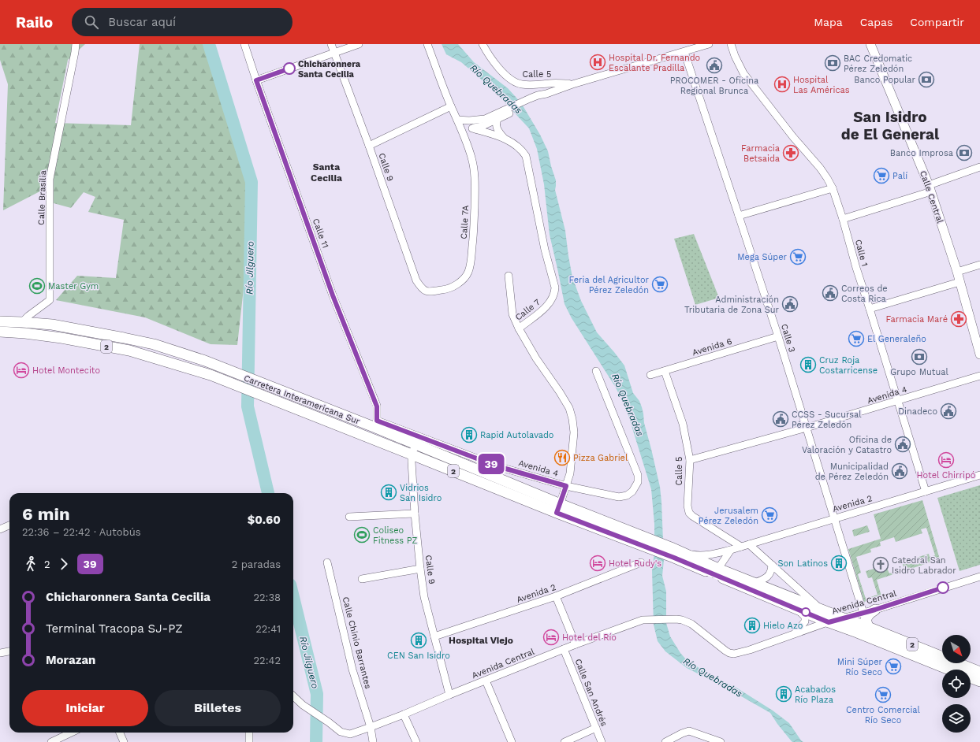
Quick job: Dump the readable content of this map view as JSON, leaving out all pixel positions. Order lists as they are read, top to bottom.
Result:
{
  "streets": {
    "highway": ["2", "Carretera Interamericana Sur"],
    "main road": ["Calle Central"],
    "street": [
      "Calle 5",
      "Calle 9",
      "Calle Brasilia",
      "Calle 7A",
      "Calle 11",
      "Calle 1",
      "Calle 7",
      "Calle 3",
      "Avenida 6",
      "Avenida 4",
      "Avenida 2",
      "Avenida Central",
      "Calle Chinio Barrantes",
      "Calle San Andrés"
    ]
  },
  "crossings": [
    ["Calle 5", "Avenida 6"],
    ["Calle 5", "Avenida 4"],
    ["Calle 5", "Avenida 2"],
    ["Calle 9", "Calle 7A"],
    ["Calle 9", "Carretera Interamericana Sur"],
    ["Calle 9", "Avenida 2"],
    ["Calle 9", "Avenida Central"],
    ["Calle Brasilia", "Carretera Interamericana Sur"],
    ["Calle 11", "Avenida 4"],
    ["Calle 11", "Carretera Interamericana Sur"],
    ["Calle 1", "Avenida 4"],
    ["Calle 1", "Avenida 2"],
    ["Calle 7", "Avenida 4"],
    ["Calle 7", "Carretera Interamericana Sur"],
    ["Calle 3", "Avenida 6"],
    ["Calle 3", "Avenida 4"],
    ["Calle 3", "Avenida 2"],
    ["Calle 3", "Avenida Central"],
    ["Avenida 4", "Carretera Interamericana Sur"],
    ["Carretera Interamericana Sur", "Avenida 2"],
    ["Carretera Interamericana Sur", "Avenida Central"],
    ["Avenida Central", "Calle Chinio Barrantes"],
    ["Avenida Central", "Calle San Andrés"]
  ],
  "districts": ["San Isidro de El General", "Santa Cecilia", "Hospital Viejo"],
  "water": ["Río Quebradas", "Río Jilguero"],
  "places": {
    "hospital": ["Hospital Dr. Fernando Escalante Pradilla", "Hospital Las Américas"],
    "bank": [
      "BAC Credomatic Pérez Zeledón",
      "Banco Popular",
      "Banco Improsa",
      "Grupo Mutual"
    ],
    "public building": [
      "PROCOMER - Oficina Regional Brunca",
      "Correos de Costa Rica",
      "Administración Tributaria de Zona Sur",
      "Dinadeco",
      "CCSS - Sucursal Pérez Zeledón",
      "Oficina de Valoración y Catastro",
      "Municipalidad de Pérez Zeledón"
    ],
    "other": ["Chicharonnera Santa Cecilia"],
    "pharmacy": ["Farmacia Betsaida", "Farmacia Maré"],
    "supermarket": [
      "Palí",
      "Mega Súper",
      "Feria del Agricultor Pérez Zeledón",
      "El Generaleño",
      "Jerusalem Pérez Zeledón",
      "Mini Súper Río Seco",
      "Centro Comercial Río Seco"
    ],
    "sports": ["Master Gym", "Coliseo Fitness PZ"],
    "building": [
      "Cruz Roja Costarricense",
      "Rapid Autolavado",
      "Vidrios San Isidro",
      "Son Latinos",
      "Hielo Azo",
      "CEN San Isidro",
      "Acabados Río Plaza"
    ],
    "hotel": [
      "Hotel Montecito",
      "Hotel Chirripó",
      "Hotel Rudy's",
      "Hotel del Río"
    ],
    "restaurant": ["Pizza Gabriel"],
    "church": ["Catedral San Isidro Labrador"]
  },
  "lines": ["bus line 39"],
  "north": "bottom right",
  "page": {
    "header": "Railo",
    "search": "Buscar aquí",
    "nav": ["Mapa", "Capas", "Compartir"],
    "on_map": "39",
    "heading": ["6 min", "22:36 – 22:42 · Autobús", "$0.60"],
    "legs": ["2", "39", "2 paradas"],
    "list": [
      {
        "name": "Chicharonnera Santa Cecilia",
        "value": "22:38"
      },
      {
        "name": "Terminal Tracopa SJ-PZ",
        "value": "22:41"
      },
      {
        "name": "Morazan",
        "value": "22:42"
      }
    ],
    "buttons": ["Iniciar", "Billetes"]
  }
}
